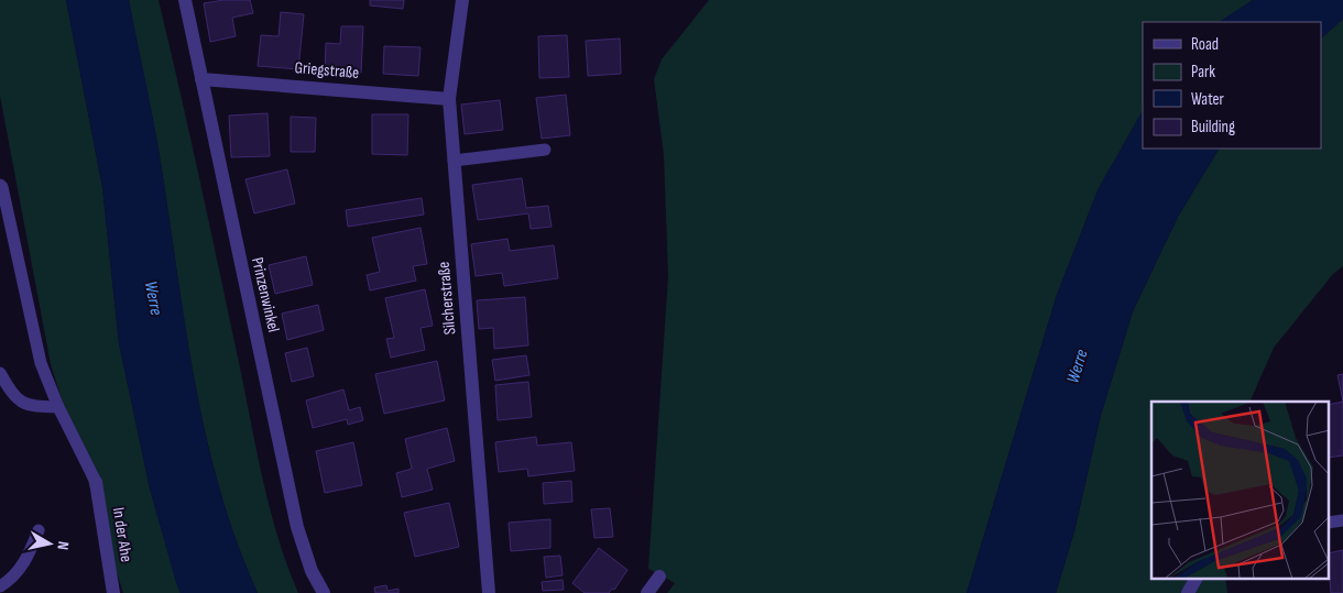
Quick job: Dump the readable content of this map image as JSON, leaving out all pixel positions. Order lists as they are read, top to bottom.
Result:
{
  "streets": {
    "street": [
      "Griegstraße",
      "Prinzenwinkel",
      "Silcherstraße",
      "In der Ahe"
    ]
  },
  "crossings": [
    ["Griegstraße", "Prinzenwinkel"],
    ["Griegstraße", "Silcherstraße"]
  ],
  "water": ["Werre"],
  "legend": [
    "Road",
    "Park",
    "Water",
    "Building"
  ],
  "north": "right"
}
